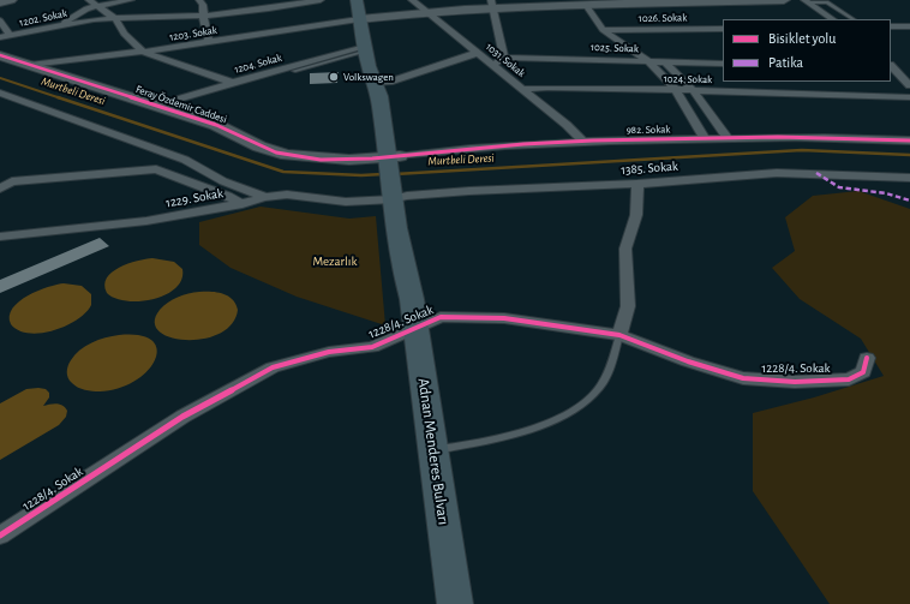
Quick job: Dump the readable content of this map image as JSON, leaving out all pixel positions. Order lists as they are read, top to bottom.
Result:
{
  "streets": {
    "main road": ["Adnan Menderes Bulvarı"],
    "street": [
      "1202. Sokak",
      "1026. Sokak",
      "1203. Sokak",
      "1025. Sokak",
      "1031. Sokak",
      "1204. Sokak",
      "1024. Sokak",
      "Feray Özdemir Caddesi",
      "982. Sokak",
      "1385. Sokak",
      "1229. Sokak",
      "1228/4. Sokak"
    ]
  },
  "crossings": [
    ["1202. Sokak", "1203. Sokak"],
    ["1203. Sokak", "Feray Özdemir Caddesi"],
    ["1203. Sokak", "Adnan Menderes Bulvarı"],
    ["1031. Sokak", "1024. Sokak"],
    ["1031. Sokak", "982. Sokak"],
    ["1204. Sokak", "Feray Özdemir Caddesi"],
    ["1204. Sokak", "Adnan Menderes Bulvarı"],
    ["Feray Özdemir Caddesi", "982. Sokak"],
    ["Feray Özdemir Caddesi", "Adnan Menderes Bulvarı"],
    ["982. Sokak", "Adnan Menderes Bulvarı"],
    ["1385. Sokak", "1229. Sokak"],
    ["1385. Sokak", "Adnan Menderes Bulvarı"],
    ["1229. Sokak", "Adnan Menderes Bulvarı"],
    ["1228/4. Sokak", "Adnan Menderes Bulvarı"]
  ],
  "water": ["Murtbeli Deresi"],
  "parks": ["Mezarlık"],
  "places": ["Volkswagen"],
  "legend": ["Bisiklet yolu", "Patika"]
}
